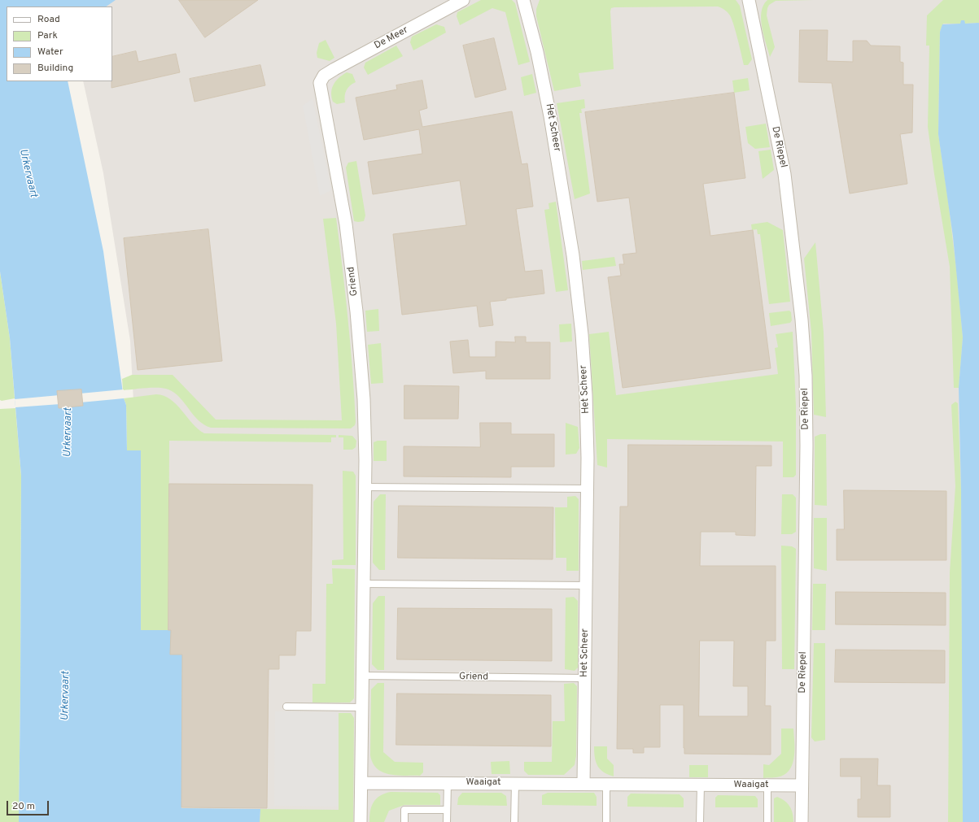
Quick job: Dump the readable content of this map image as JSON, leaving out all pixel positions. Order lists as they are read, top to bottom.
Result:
{
  "streets": {
    "street": [
      "De Meer",
      "Het Scheer",
      "De Riepel",
      "Griend",
      "Waaigat"
    ]
  },
  "crossings": [
    ["De Meer", "Griend"],
    ["Het Scheer", "Griend"],
    ["Het Scheer", "Waaigat"],
    ["De Riepel", "Waaigat"],
    ["Griend", "Waaigat"]
  ],
  "water": ["Urkervaart"],
  "legend": [
    "Road",
    "Park",
    "Water",
    "Building"
  ],
  "scale_bar": "20 m"
}
